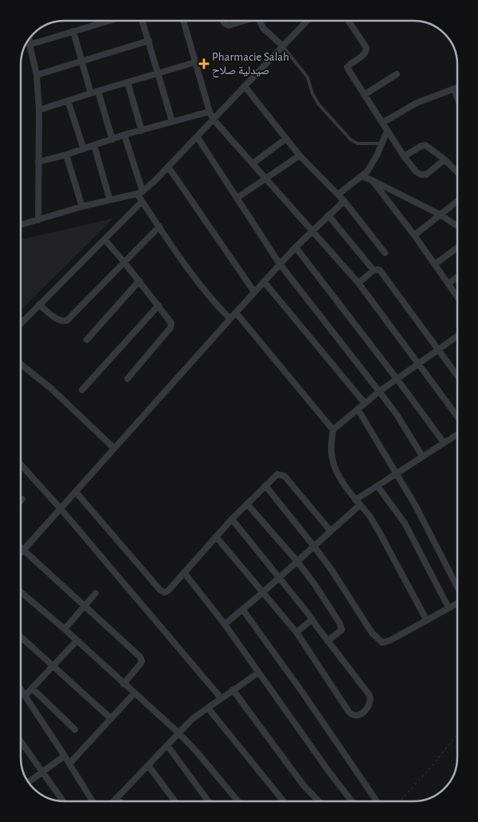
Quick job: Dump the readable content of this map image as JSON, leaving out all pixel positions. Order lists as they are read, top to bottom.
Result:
{
  "places": {
    "health": ["Pharmacie Salah صيدلية صلاح"]
  }
}
